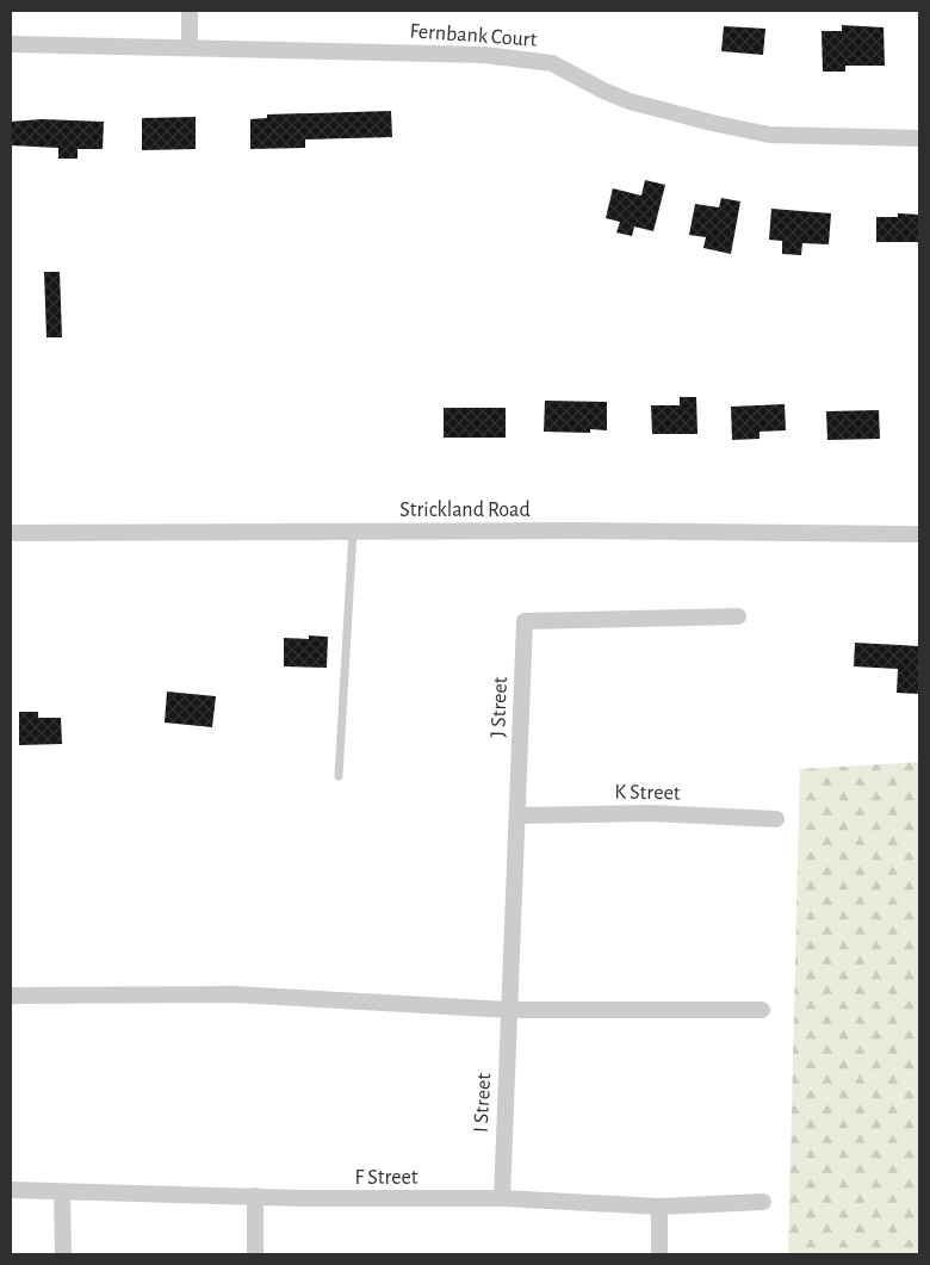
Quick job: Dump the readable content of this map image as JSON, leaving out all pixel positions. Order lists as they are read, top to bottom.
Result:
{
  "streets": {
    "street": [
      "Fernbank Court",
      "Strickland Road",
      "J Street",
      "K Street",
      "I Street",
      "F Street"
    ]
  },
  "crossings": [
    ["J Street", "K Street"],
    ["J Street", "I Street"],
    ["I Street", "F Street"]
  ]
}
